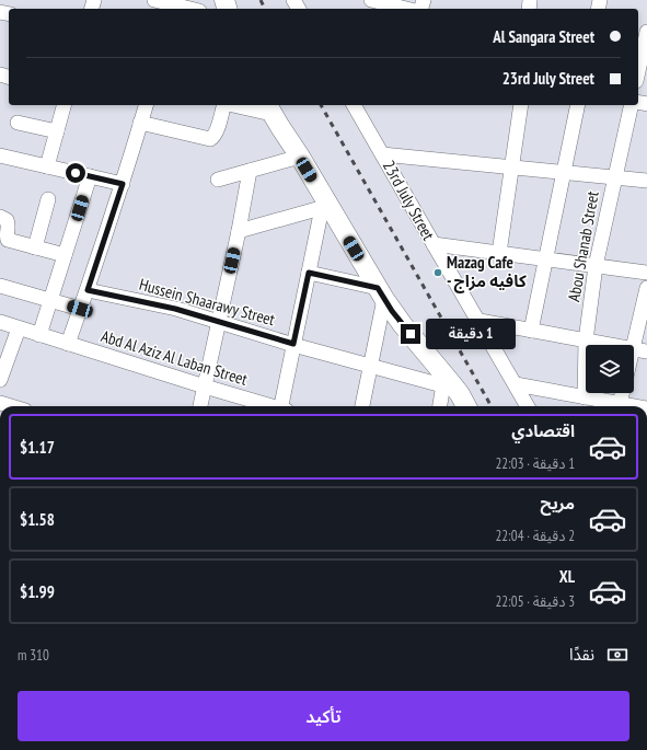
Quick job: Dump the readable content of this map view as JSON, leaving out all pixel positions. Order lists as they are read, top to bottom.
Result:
{
  "streets": {
    "street": [
      "23rd July Street",
      "Abou Shanab Street",
      "Hussein Shaarawy Street",
      "Abd Al Aziz Al Laban Street"
    ]
  },
  "places": ["Mazag Cafe - كافيه مزاج"],
  "page": {
    "banner": ["Al Sangara Street", "23rd July Street"],
    "bubble": "1 دقيقة",
    "list": [
      {
        "name": "اقتصادي",
        "note": "1 دقيقة · 22:03",
        "value": "$1.17"
      },
      {
        "name": "مريح",
        "note": "2 دقيقة · 22:04",
        "value": "$1.58"
      },
      {
        "name": "XL",
        "note": "3 دقيقة · 22:05",
        "value": "$1.99"
      }
    ],
    "pay": ["نقدًا", "310 m"],
    "buttons": "تأكيد"
  }
}
